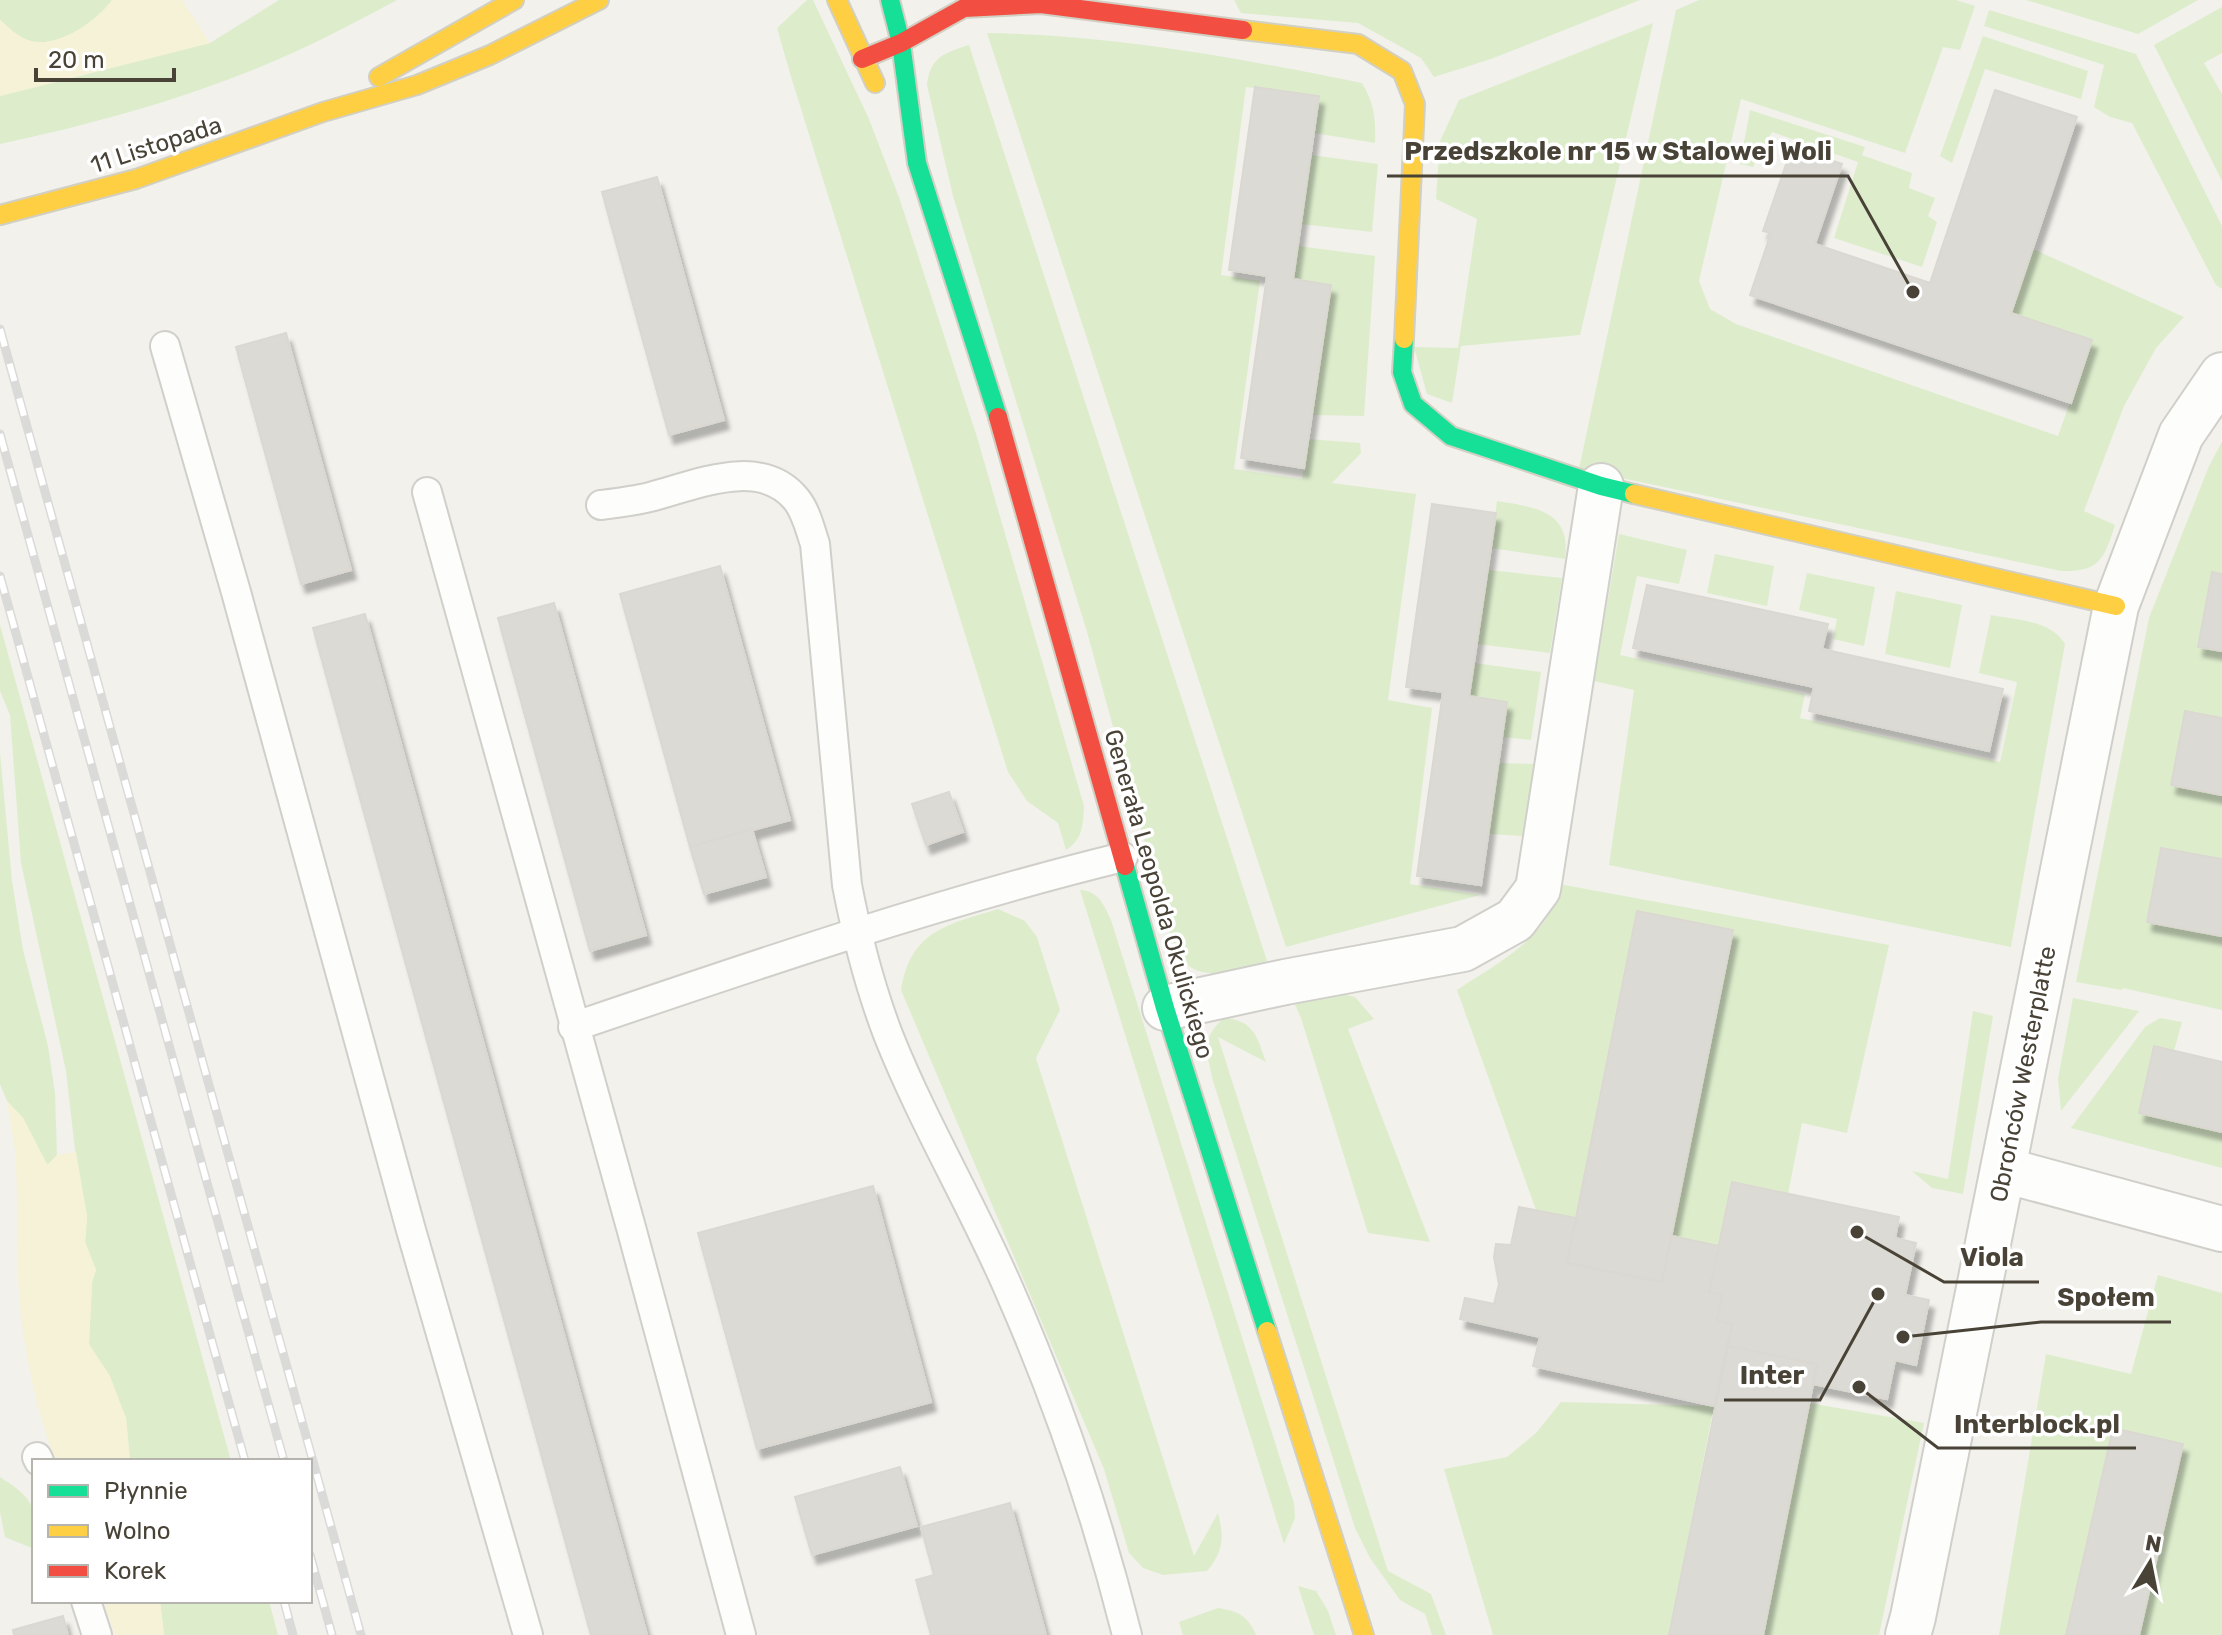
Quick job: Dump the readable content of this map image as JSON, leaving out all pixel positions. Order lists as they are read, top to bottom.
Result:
{
  "streets": {
    "street": ["11 Listopada", "Generała Leopolda Okulickiego", "Obrońców Westerplatte"]
  },
  "places": [
    "Przedszkole nr 15 w Stalowej Woli",
    "Viola",
    "Inter",
    "Społem",
    "Interblock.pl"
  ],
  "legend": ["Płynnie", "Wolno", "Korek"],
  "scale_bar": "20 m",
  "north": "top"
}
